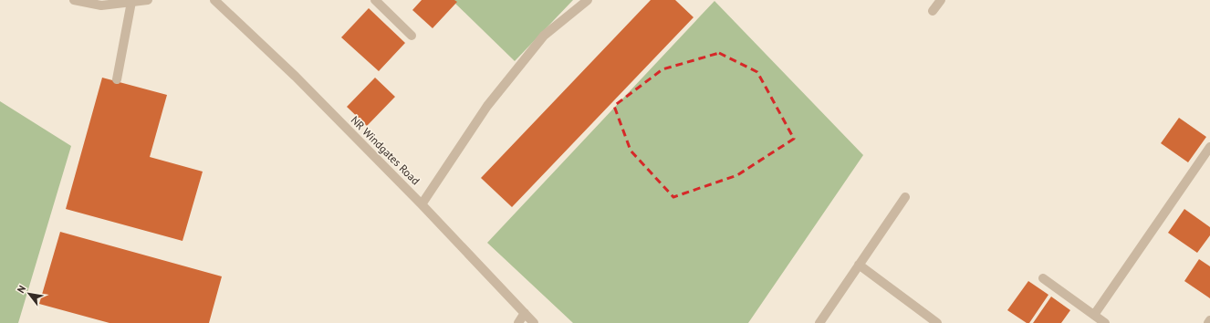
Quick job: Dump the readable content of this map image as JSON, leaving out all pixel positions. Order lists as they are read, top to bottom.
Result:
{
  "streets": {
    "street": ["NR Windgates Road"]
  },
  "north": "top left"
}
